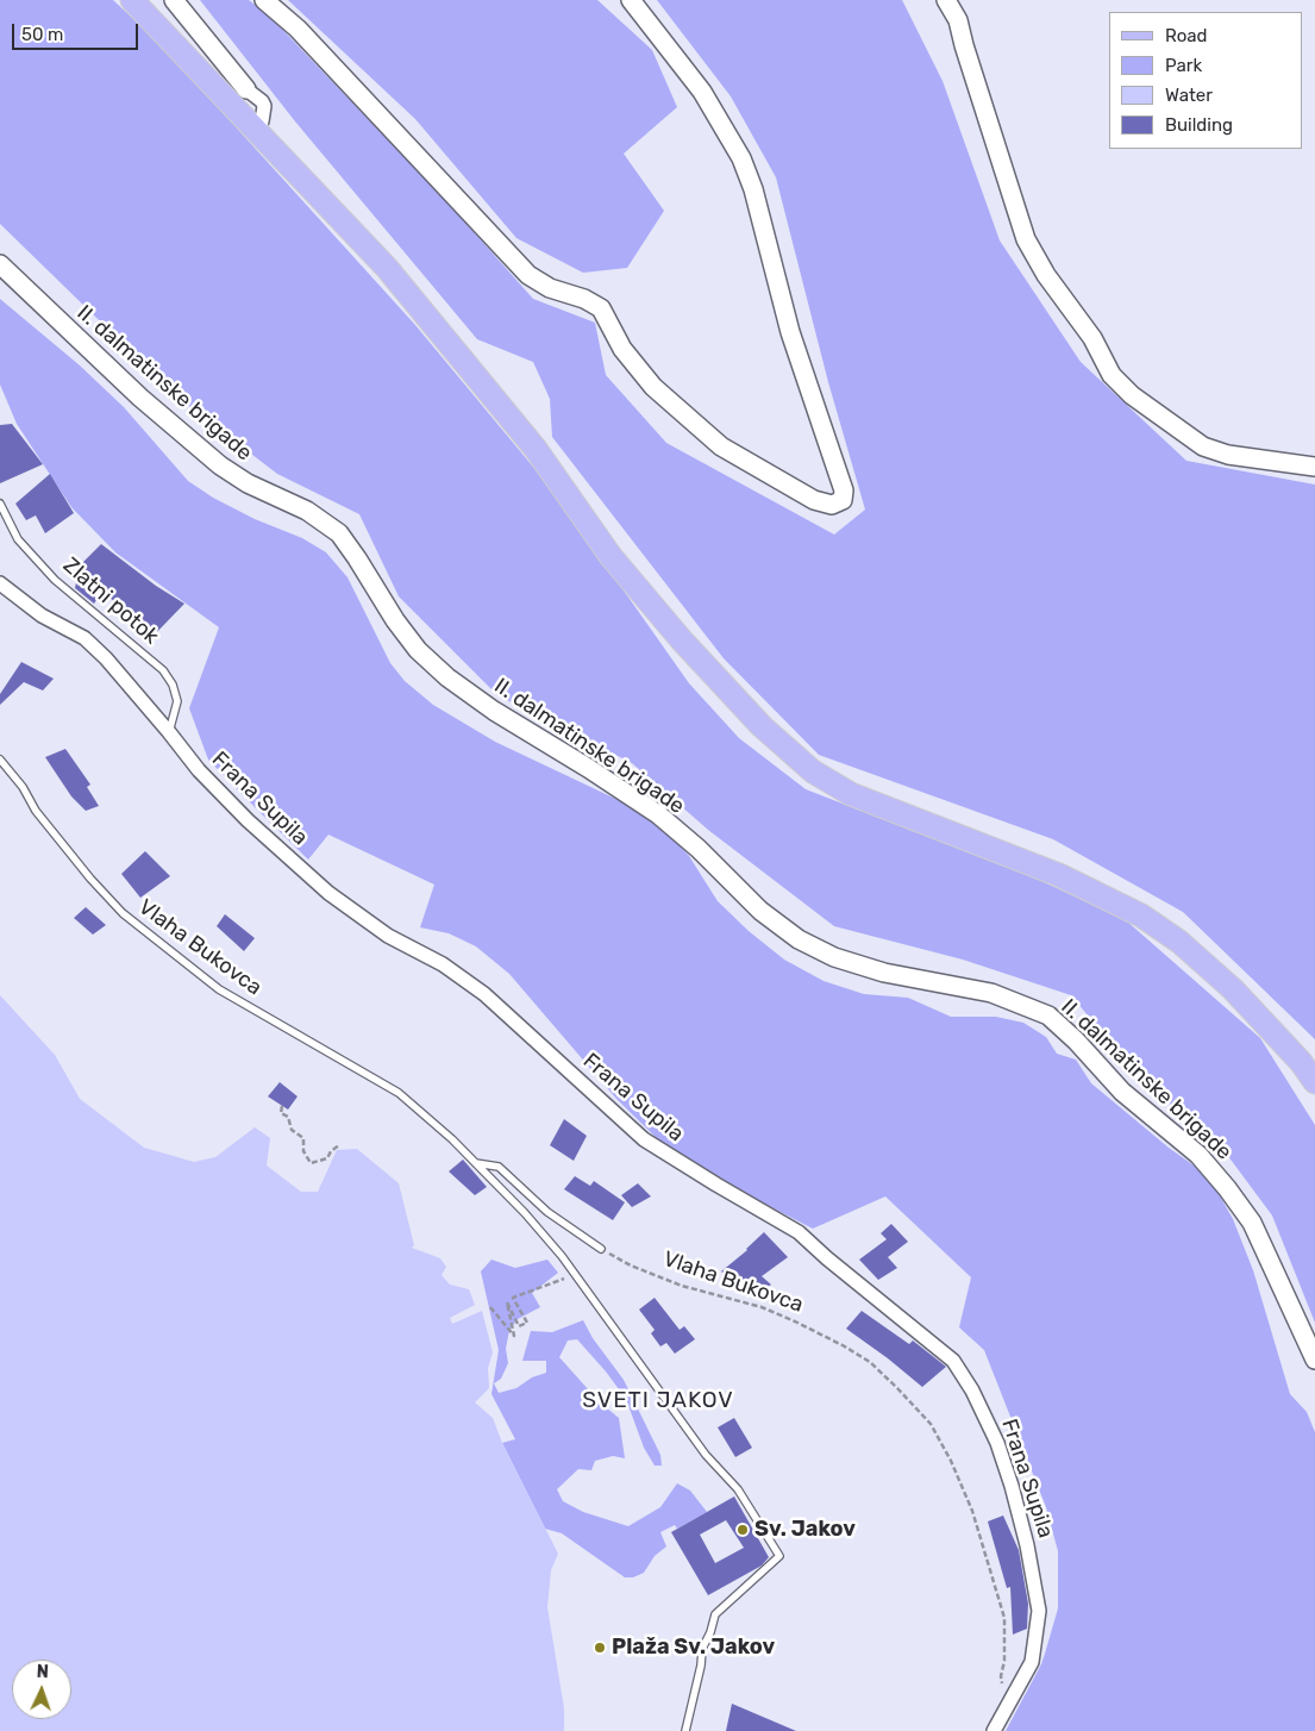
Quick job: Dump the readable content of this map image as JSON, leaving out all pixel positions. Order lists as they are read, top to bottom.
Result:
{
  "streets": {
    "street": ["II. dalmatinske brigade", "Frana Supila"],
    "lane": ["Zlatni potok", "Vlaha Bukovca"]
  },
  "crossings": [
    ["Zlatni potok", "Frana Supila"],
    ["Frana Supila", "Vlaha Bukovca"]
  ],
  "districts": ["SVETI JAKOV"],
  "places": ["Sv. Jakov", "Plaža Sv. Jakov"],
  "legend": [
    "Road",
    "Park",
    "Water",
    "Building"
  ],
  "scale_bar": "50 m",
  "north": "top"
}
